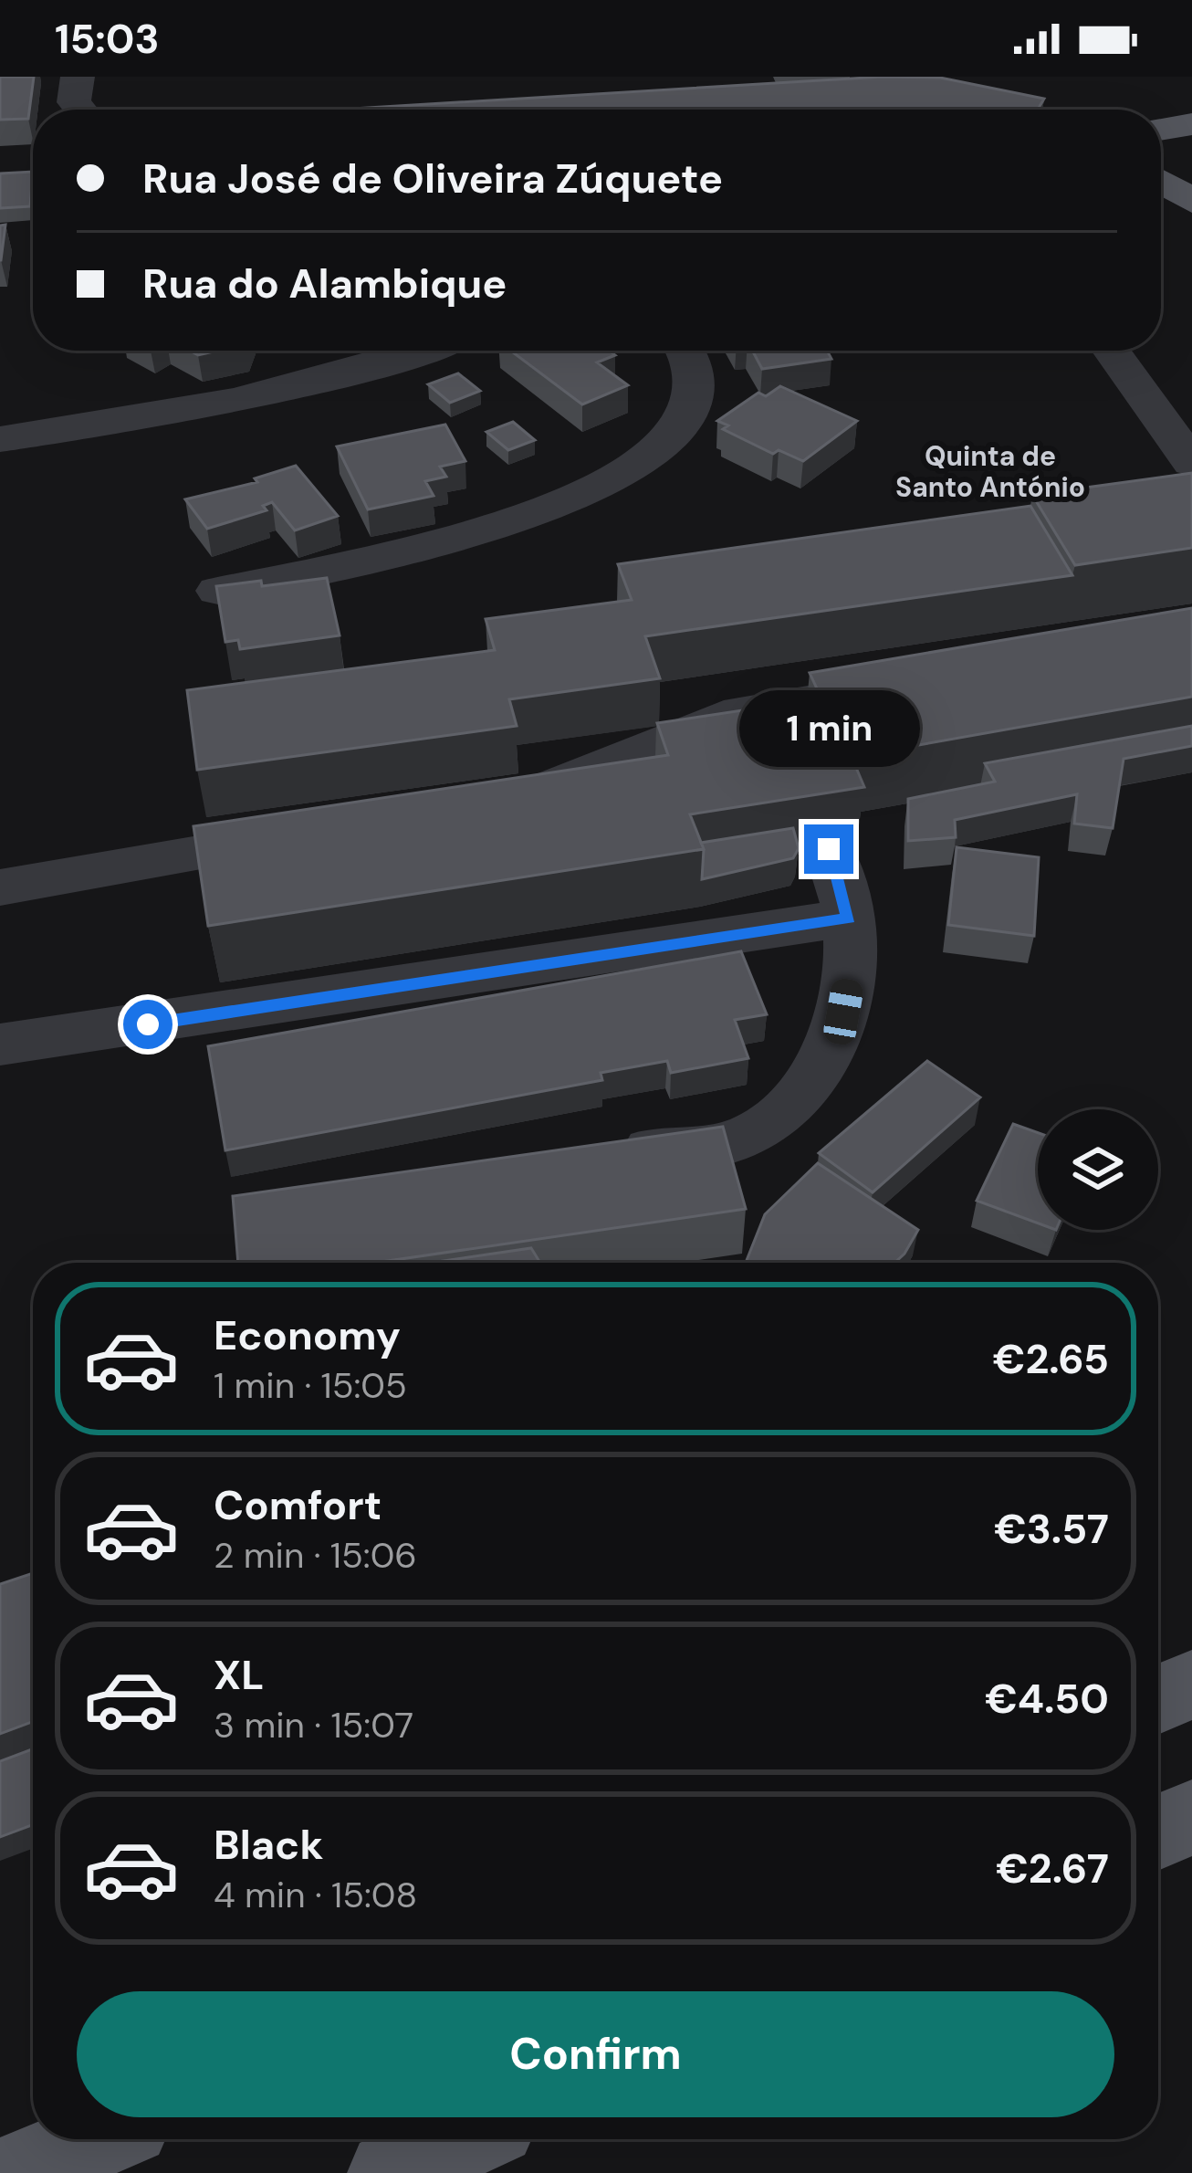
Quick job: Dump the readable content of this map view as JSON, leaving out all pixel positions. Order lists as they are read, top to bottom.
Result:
{
  "districts": ["Quinta de Santo António"],
  "page": {
    "status": "15:03",
    "banner": ["Rua José de Oliveira Zúquete", "Rua do Alambique"],
    "bubble": "1 min",
    "list": [
      {
        "name": "Economy",
        "note": "1 min · 15:05",
        "value": "€2.65"
      },
      {
        "name": "Comfort",
        "note": "2 min · 15:06",
        "value": "€3.57"
      },
      {
        "name": "XL",
        "note": "3 min · 15:07",
        "value": "€4.50"
      },
      {
        "name": "Black",
        "note": "4 min · 15:08",
        "value": "€2.67"
      }
    ],
    "buttons": "Confirm"
  }
}
